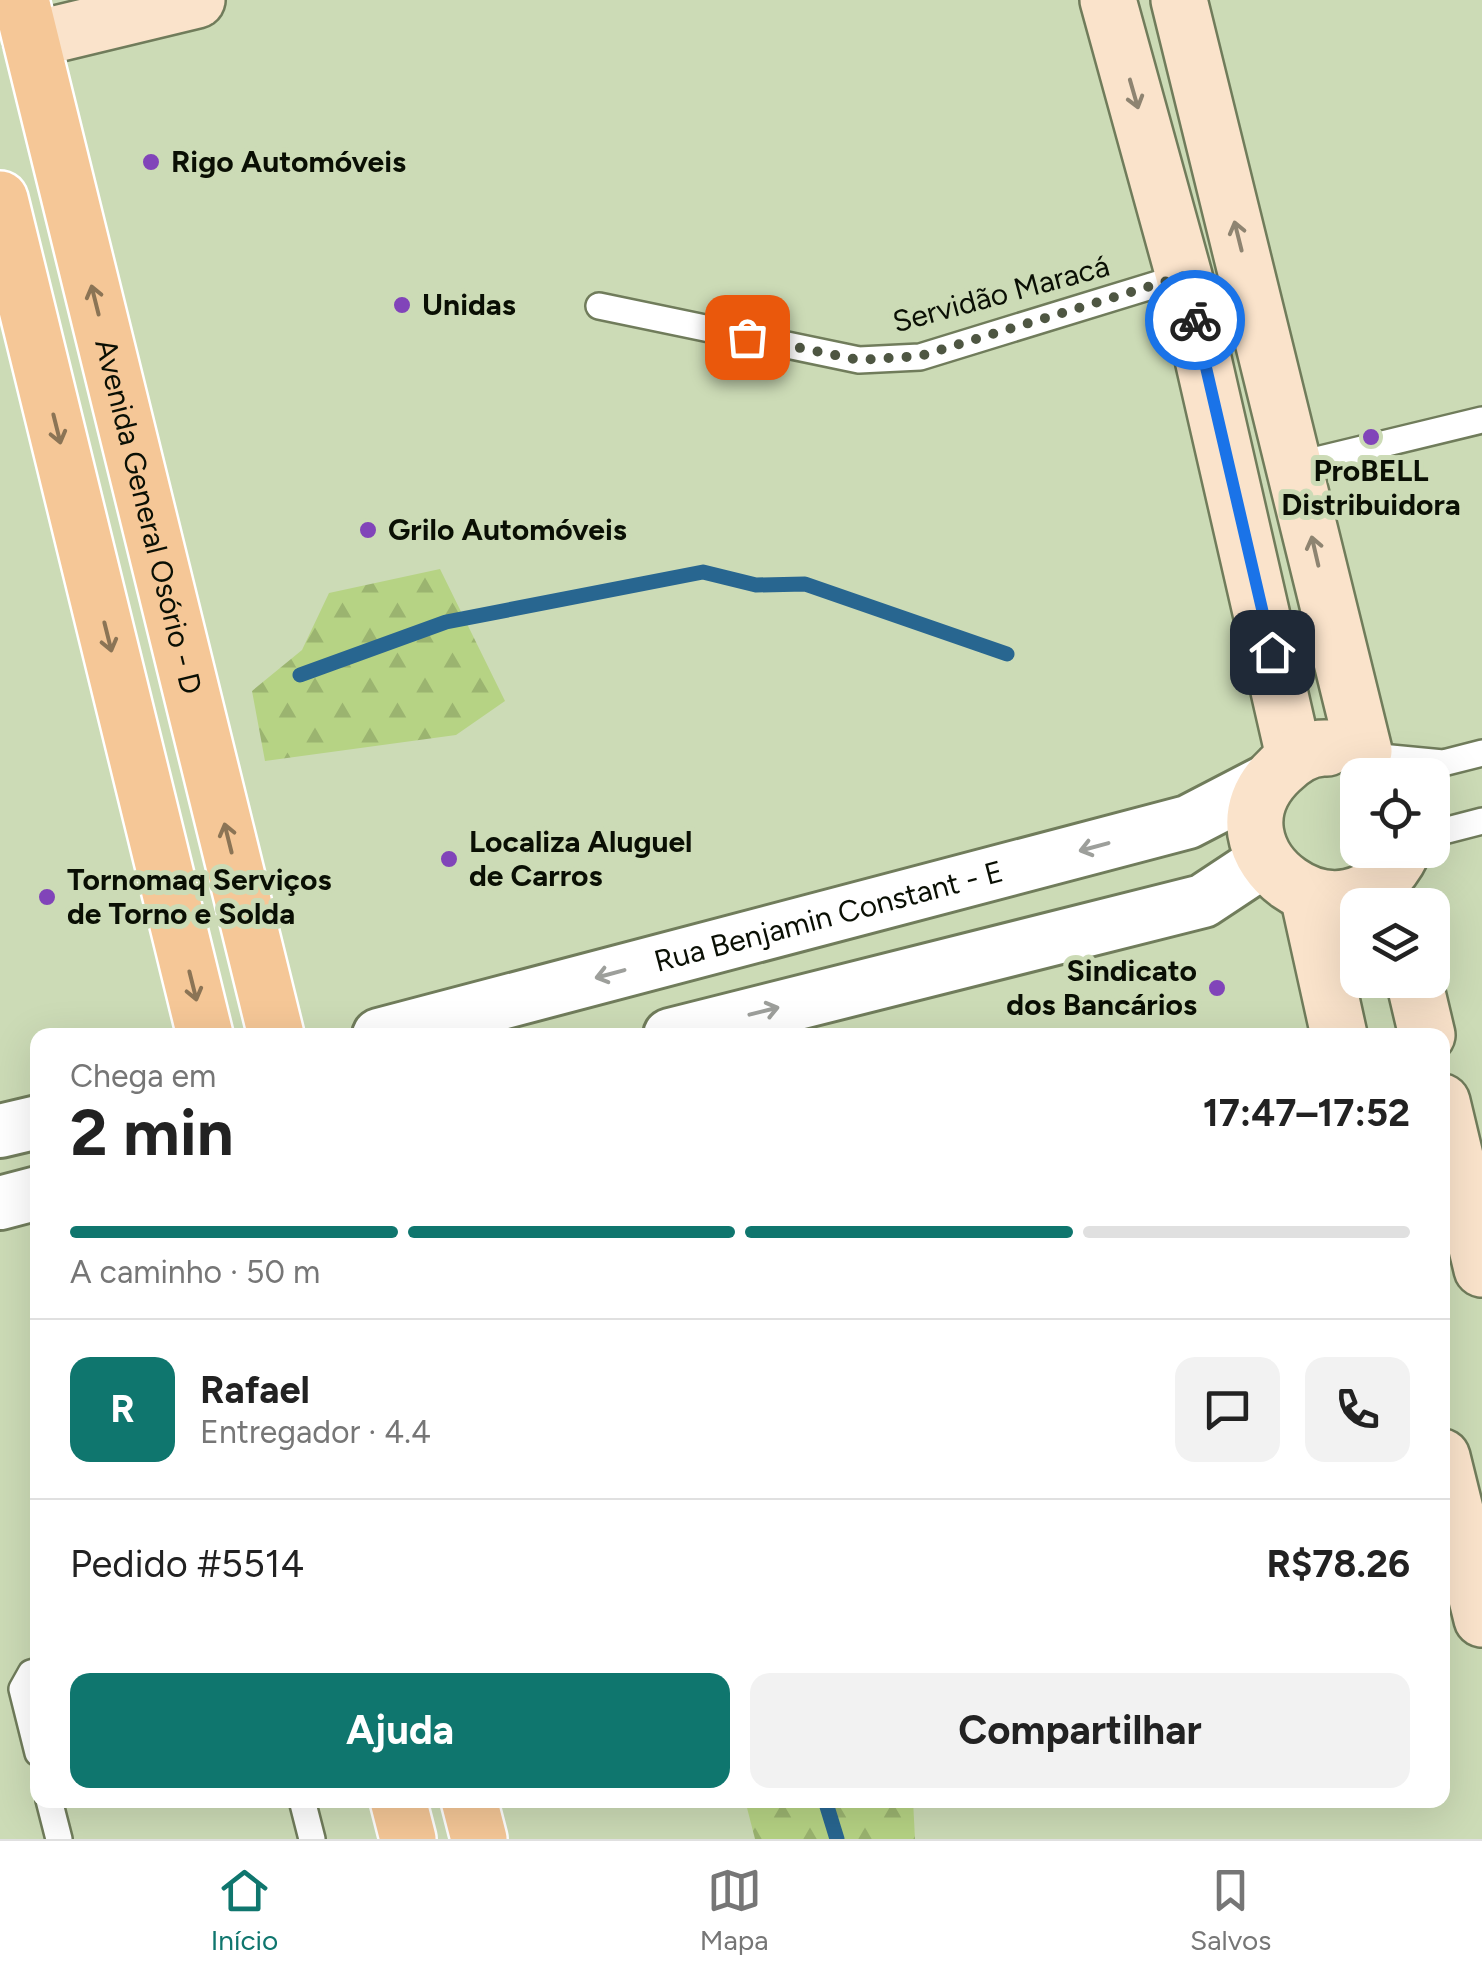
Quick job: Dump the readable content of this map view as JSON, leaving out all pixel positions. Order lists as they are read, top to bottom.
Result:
{
  "streets": {
    "main road": ["Avenida General Osório - D"],
    "street": ["Rua Benjamin Constant - E"],
    "lane": ["Servidão Maracá"]
  },
  "places": [
    "Rigo Automóveis",
    "Unidas",
    "ProBELL Distribuidora",
    "Grilo Automóveis",
    "Localiza Aluguel de Carros",
    "Tornomaq Serviços de Torno e Solda",
    "Sindicato dos Bancários"
  ],
  "page": {
    "heading": ["2 min", "Chega em", "17:47–17:52"],
    "panel": [
      "Rafael",
      "Entregador · 4.4",
      "Pedido #5514",
      "R$78.26"
    ],
    "bar": "A caminho · 50 m",
    "round": "R",
    "buttons": ["Ajuda", "Compartilhar"],
    "tabs": ["Início", "Mapa", "Salvos"]
  }
}
